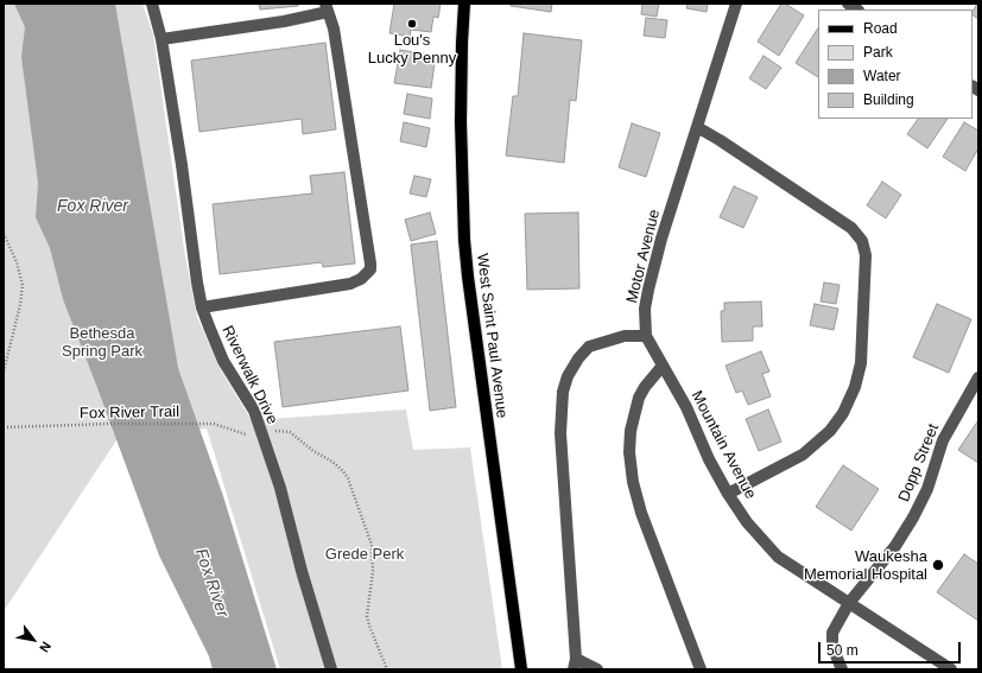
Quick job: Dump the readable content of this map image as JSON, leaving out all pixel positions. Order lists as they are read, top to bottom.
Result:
{
  "streets": {
    "main road": ["West Saint Paul Avenue"],
    "street": [
      "Motor Avenue",
      "Riverwalk Drive",
      "Mountain Avenue",
      "Dopp Street"
    ],
    "path": ["Fox River Trail"]
  },
  "crossings": [
    ["Motor Avenue", "Mountain Avenue"],
    ["Mountain Avenue", "Dopp Street"]
  ],
  "water": ["Fox River"],
  "parks": ["Bethesda Spring Park", "Grede Perk"],
  "places": ["Lou's Lucky Penny", "Waukesha Memorial Hospital"],
  "legend": [
    "Road",
    "Park",
    "Water",
    "Building"
  ],
  "scale_bar": "50 m",
  "north": "bottom right"
}
